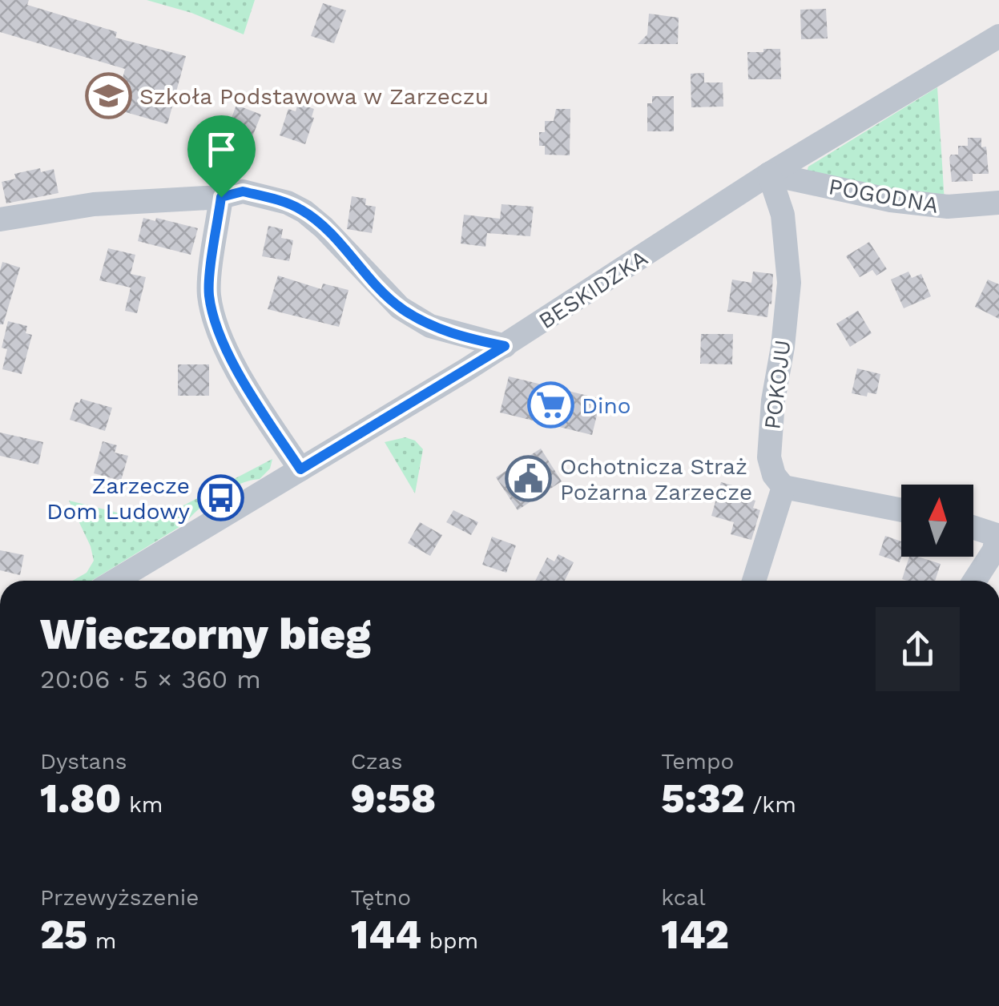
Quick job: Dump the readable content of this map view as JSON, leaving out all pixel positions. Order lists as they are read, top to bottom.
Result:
{
  "streets": {
    "street": ["POGODNA", "BESKIDZKA", "POKOJU"]
  },
  "crossings": [
    ["POGODNA", "BESKIDZKA"],
    ["POGODNA", "POKOJU"],
    ["BESKIDZKA", "POKOJU"]
  ],
  "places": {
    "school or university": ["Szkoła Podstawowa w Zarzeczu"],
    "supermarket": ["Dino"],
    "public building": ["Ochotnicza Straż Pożarna Zarzecze"],
    "bus stop": ["Zarzecze Dom Ludowy"]
  },
  "north": "top",
  "page": {
    "heading": ["Wieczorny bieg", "20:06 · 5 × 360 m"],
    "stats": [
      ["Dystans", "1.80 km"],
      ["Czas", "9:58"],
      ["Tempo", "5:32 /km"],
      ["Przewyższenie", "25 m"],
      ["Tętno", "144 bpm"],
      ["kcal", "142"]
    ]
  }
}
